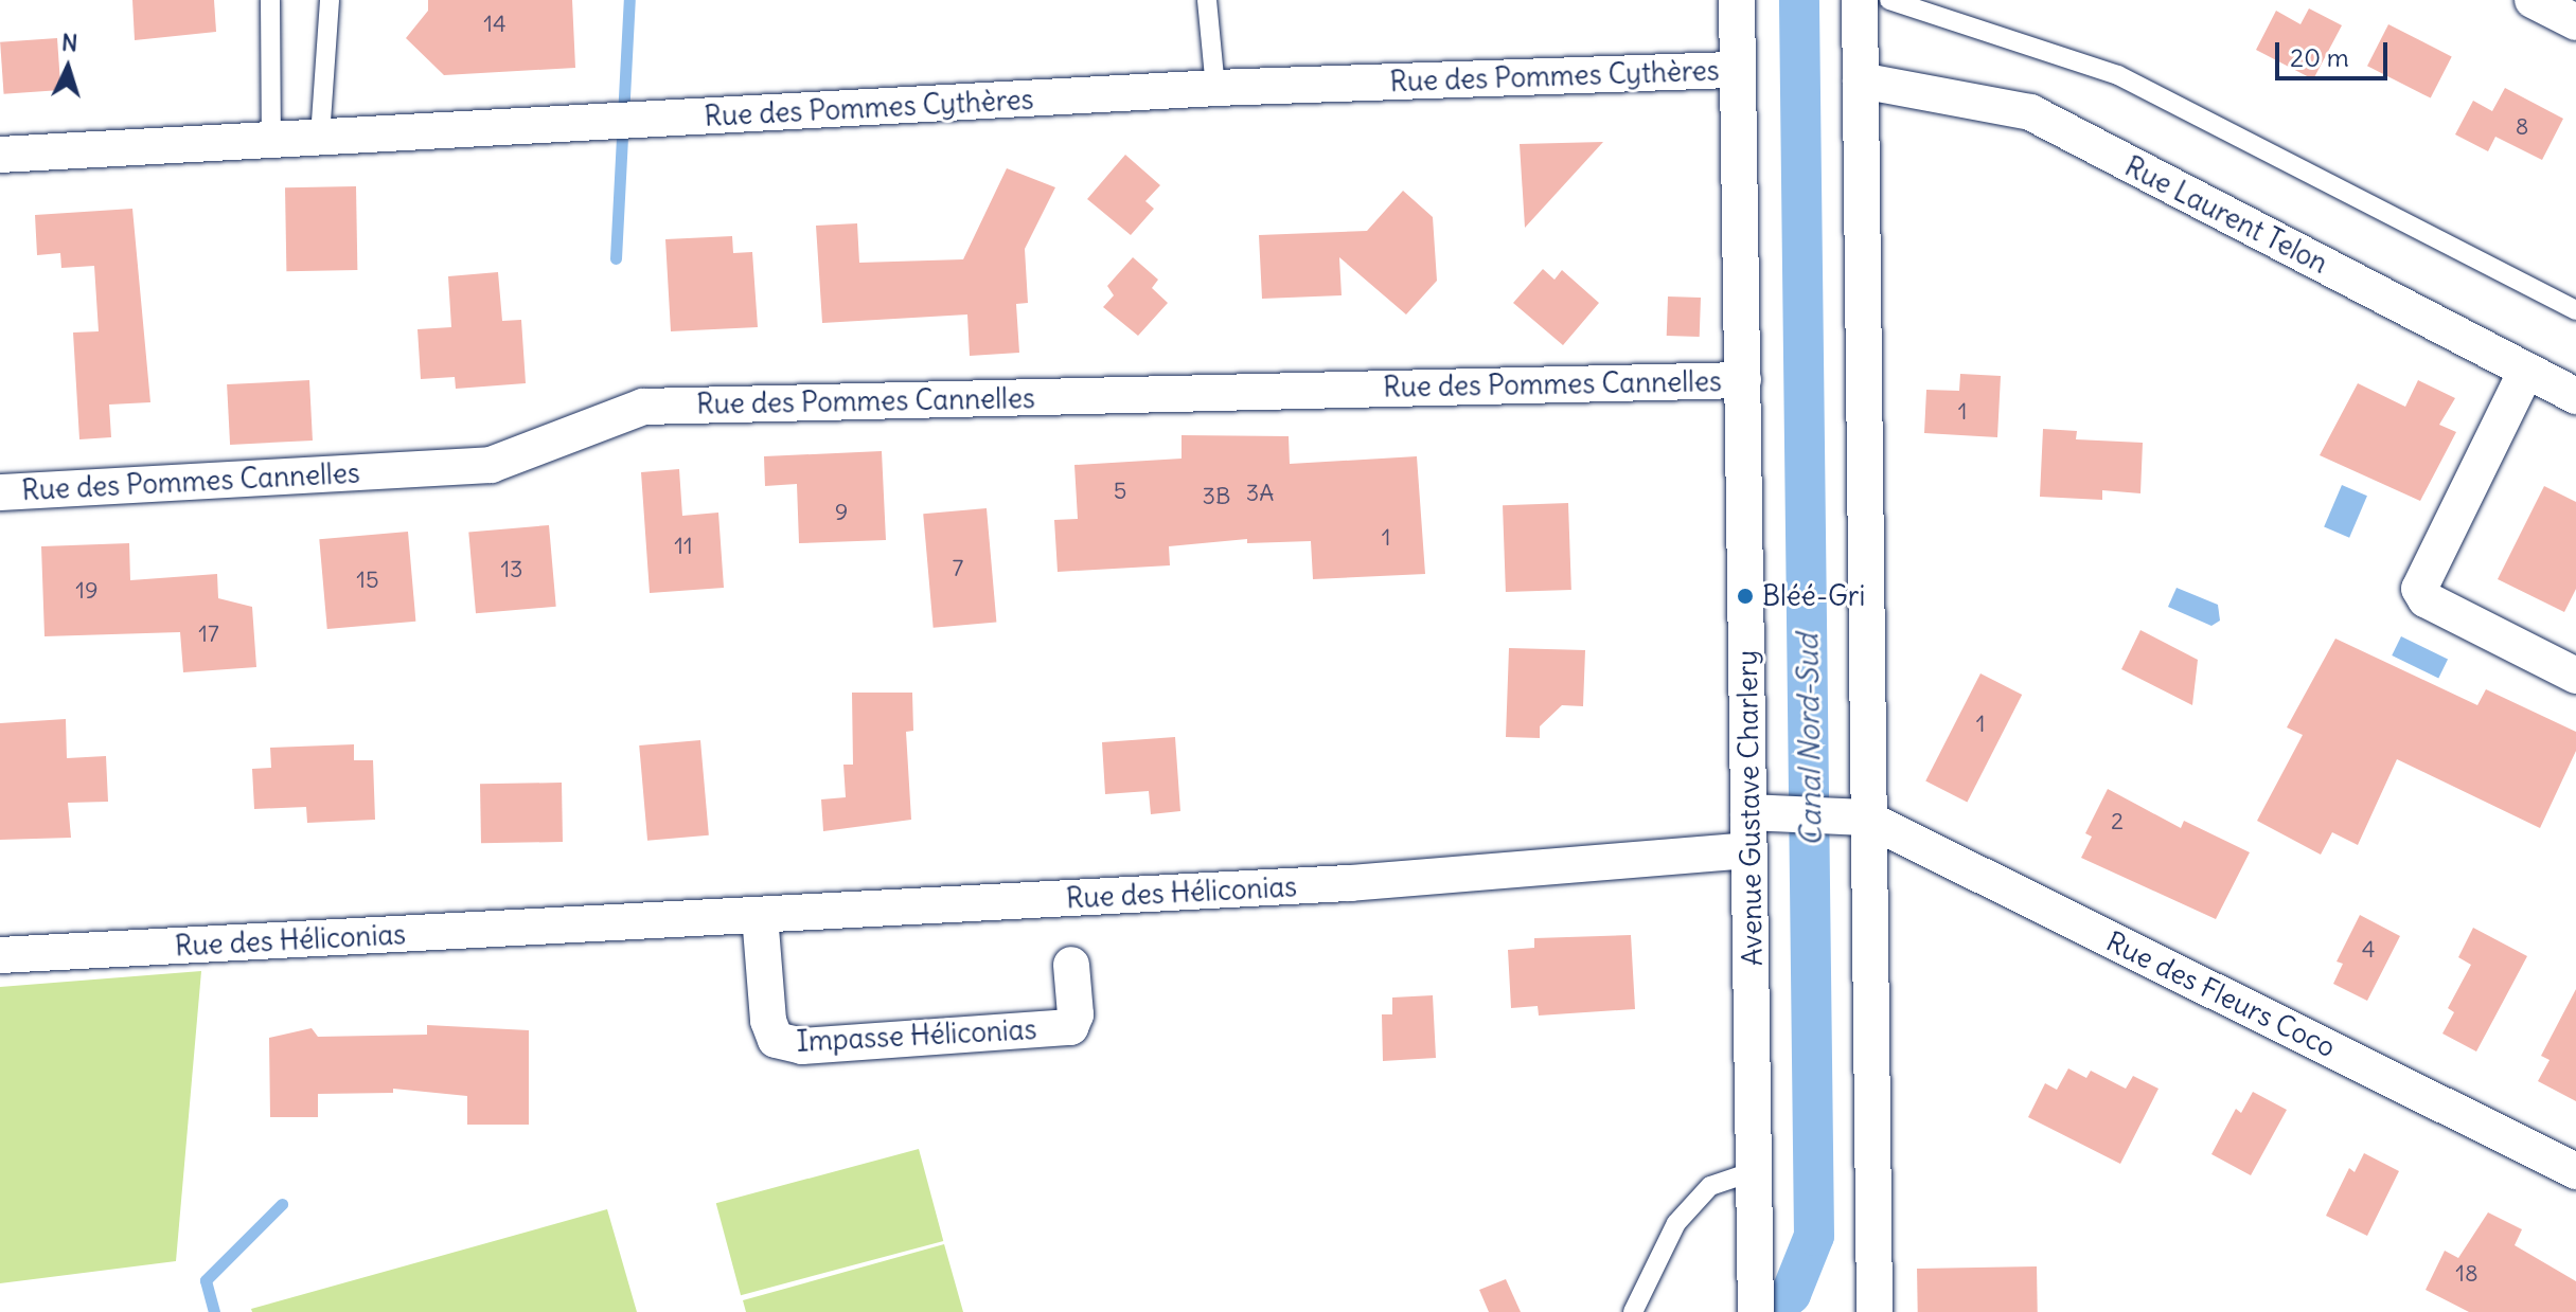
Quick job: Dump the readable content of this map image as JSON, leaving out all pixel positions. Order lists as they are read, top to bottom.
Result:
{
  "streets": {
    "street": [
      "Rue des Pommes Cythères",
      "Rue Laurent Telon",
      "Rue des Pommes Cannelles",
      "Avenue Gustave Charlery",
      "Rue des Héliconias",
      "Rue des Fleurs Coco",
      "Impasse Héliconias"
    ]
  },
  "crossings": [
    ["Rue des Pommes Cythères", "Avenue Gustave Charlery"],
    ["Rue des Pommes Cannelles", "Avenue Gustave Charlery"],
    ["Avenue Gustave Charlery", "Rue des Héliconias"],
    ["Rue des Héliconias", "Impasse Héliconias"]
  ],
  "water": ["Canal Nord-Sud"],
  "places": ["Bléé-Gri"],
  "house_numbers": [
    "14",
    "8",
    "1",
    "5",
    "3A",
    "3B",
    "9",
    "1",
    "11",
    "7",
    "13",
    "15",
    "19",
    "17",
    "1",
    "2",
    "4",
    "18"
  ],
  "scale_bar": "20 m",
  "north": "top"
}
